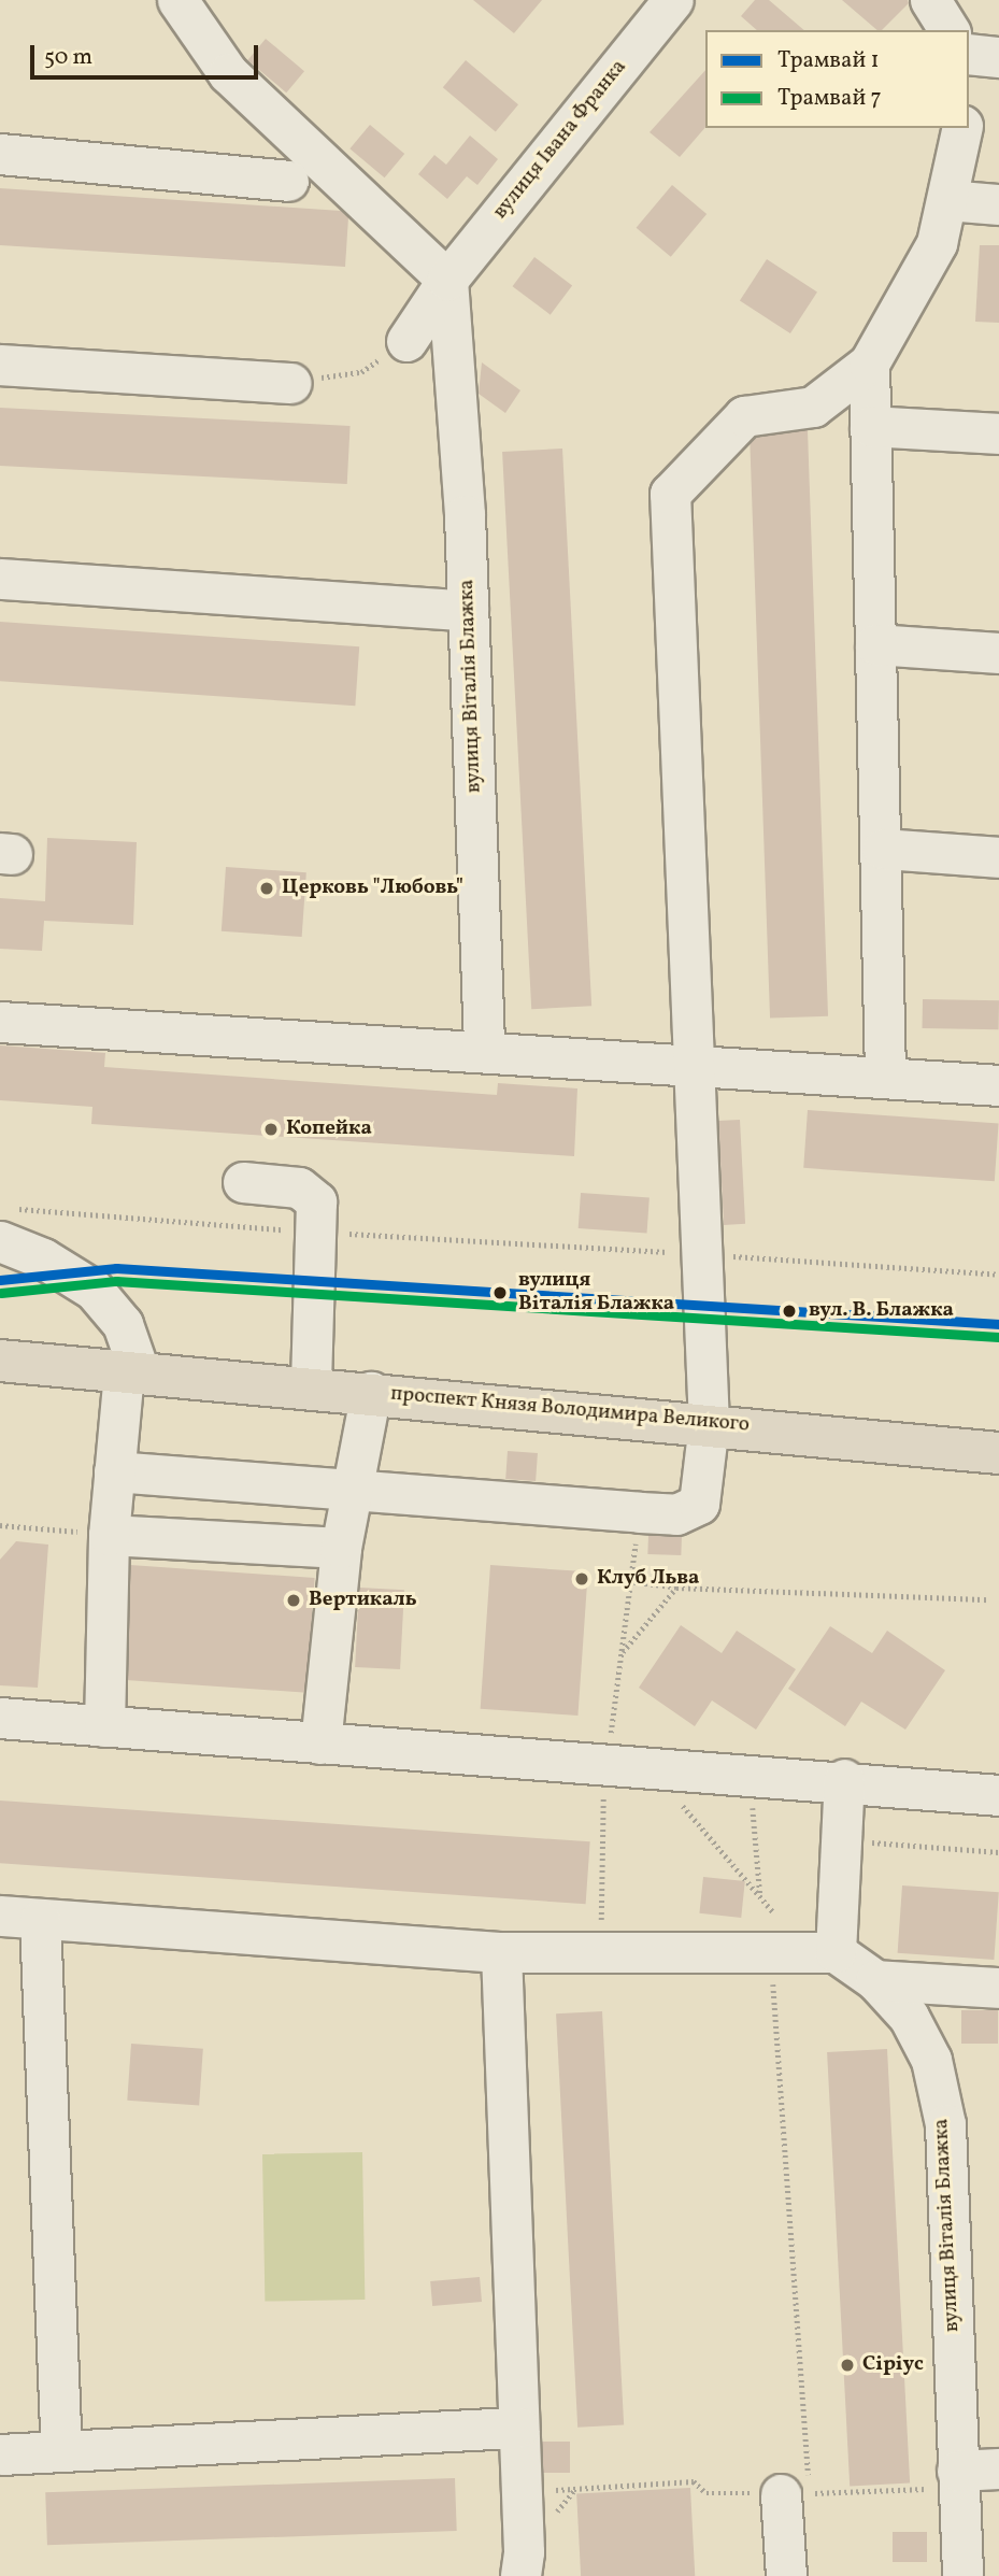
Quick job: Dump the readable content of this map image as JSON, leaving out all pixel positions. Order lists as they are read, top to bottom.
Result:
{
  "streets": {
    "highway": ["проспект Князя Володимира Великого"],
    "street": ["вулиця Івана Франка", "вулиця Віталія Блажка"]
  },
  "crossings": [
    ["вулиця Івана Франка", "вулиця Віталія Блажка"]
  ],
  "places": [
    "Церковь \"Любовь\"",
    "Копейка",
    "вулиця Віталія Блажка",
    "вул. В. Блажка",
    "Клуб Льва",
    "Вертикаль",
    "Сіріус"
  ],
  "lines": ["tram line 1", "tram line 7"],
  "legend": ["Трамвай 1", "Трамвай 7"],
  "scale_bar": "50 m"
}
